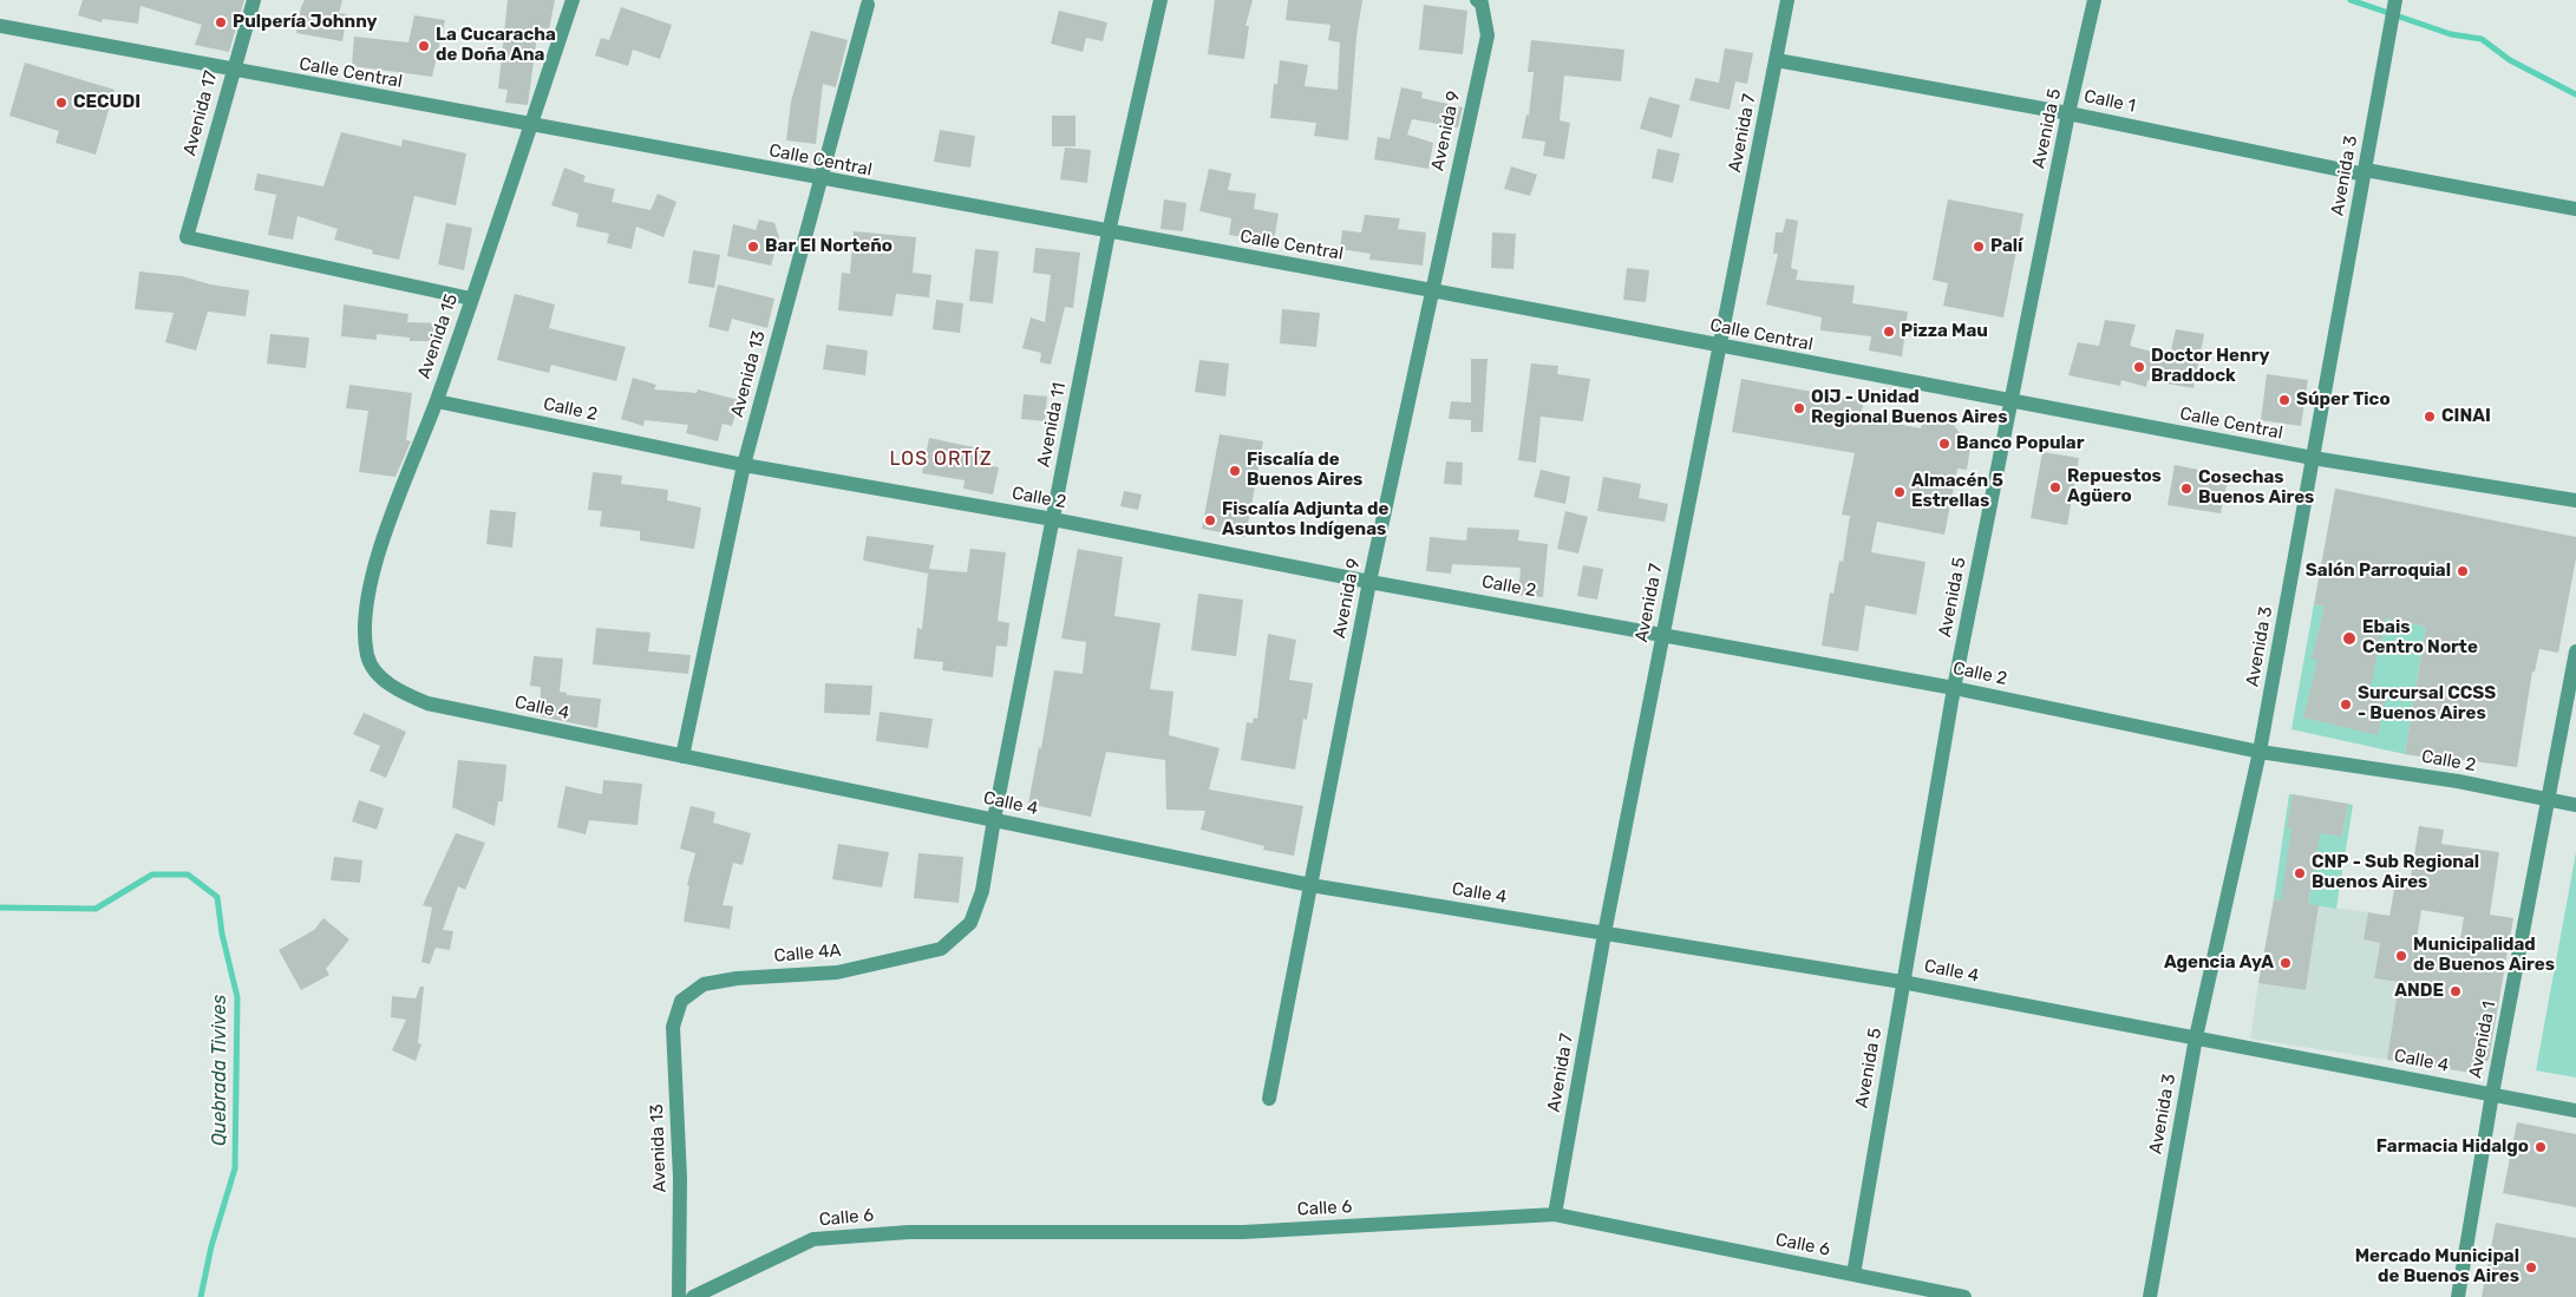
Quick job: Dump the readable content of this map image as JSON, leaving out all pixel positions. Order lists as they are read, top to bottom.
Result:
{
  "streets": {
    "street": [
      "Calle Central",
      "Calle 1",
      "Avenida 17",
      "Avenida 5",
      "Avenida 9",
      "Avenida 7",
      "Avenida 3",
      "Avenida 15",
      "Avenida 13",
      "Calle 2",
      "Avenida 11",
      "Calle 4",
      "Calle 4A",
      "Avenida 1",
      "Calle 6"
    ]
  },
  "crossings": [
    ["Calle Central", "Avenida 17"],
    ["Calle Central", "Avenida 5"],
    ["Calle Central", "Avenida 9"],
    ["Calle Central", "Avenida 7"],
    ["Calle Central", "Avenida 3"],
    ["Calle Central", "Avenida 15"],
    ["Calle Central", "Avenida 13"],
    ["Calle Central", "Avenida 11"],
    ["Calle 1", "Avenida 5"],
    ["Calle 1", "Avenida 7"],
    ["Calle 1", "Avenida 3"],
    ["Avenida 17", "Avenida 15"],
    ["Avenida 5", "Calle 2"],
    ["Avenida 5", "Calle 4"],
    ["Avenida 5", "Calle 6"],
    ["Avenida 9", "Calle 2"],
    ["Avenida 9", "Calle 4"],
    ["Avenida 7", "Calle 2"],
    ["Avenida 7", "Calle 4"],
    ["Avenida 7", "Calle 6"],
    ["Avenida 3", "Calle 2"],
    ["Avenida 3", "Calle 4"],
    ["Avenida 15", "Calle 2"],
    ["Avenida 15", "Calle 4"],
    ["Avenida 13", "Calle 2"],
    ["Avenida 13", "Calle 4"],
    ["Avenida 13", "Calle 4A"],
    ["Calle 2", "Avenida 11"],
    ["Calle 2", "Avenida 1"],
    ["Avenida 11", "Calle 4"],
    ["Avenida 11", "Calle 4A"],
    ["Calle 4", "Avenida 1"]
  ],
  "districts": ["LOS ORTÍZ"],
  "water": ["Quebrada Tivives"],
  "places": [
    "Pulpería Johnny",
    "La Cucaracha de Doña Ana",
    "CECUDI",
    "Bar El Norteño",
    "Palí",
    "Pizza Mau",
    "Doctor Henry Braddock",
    "Súper Tico",
    "OIJ - Unidad Regional Buenos Aires",
    "CINAI",
    "Banco Popular",
    "Fiscalía de Buenos Aires",
    "Repuestos Agüero",
    "Cosechas Buenos Aires",
    "Almacén 5 Estrellas",
    "Fiscalía Adjunta de Asuntos Indígenas",
    "Salón Parroquial",
    "Ebais Centro Norte",
    "Surcursal CCSS - Buenos Aires",
    "CNP - Sub Regional Buenos Aires",
    "Municipalidad de Buenos Aires",
    "Agencia AyA",
    "ANDE",
    "Farmacia Hidalgo",
    "Mercado Municipal de Buenos Aires"
  ]
}
